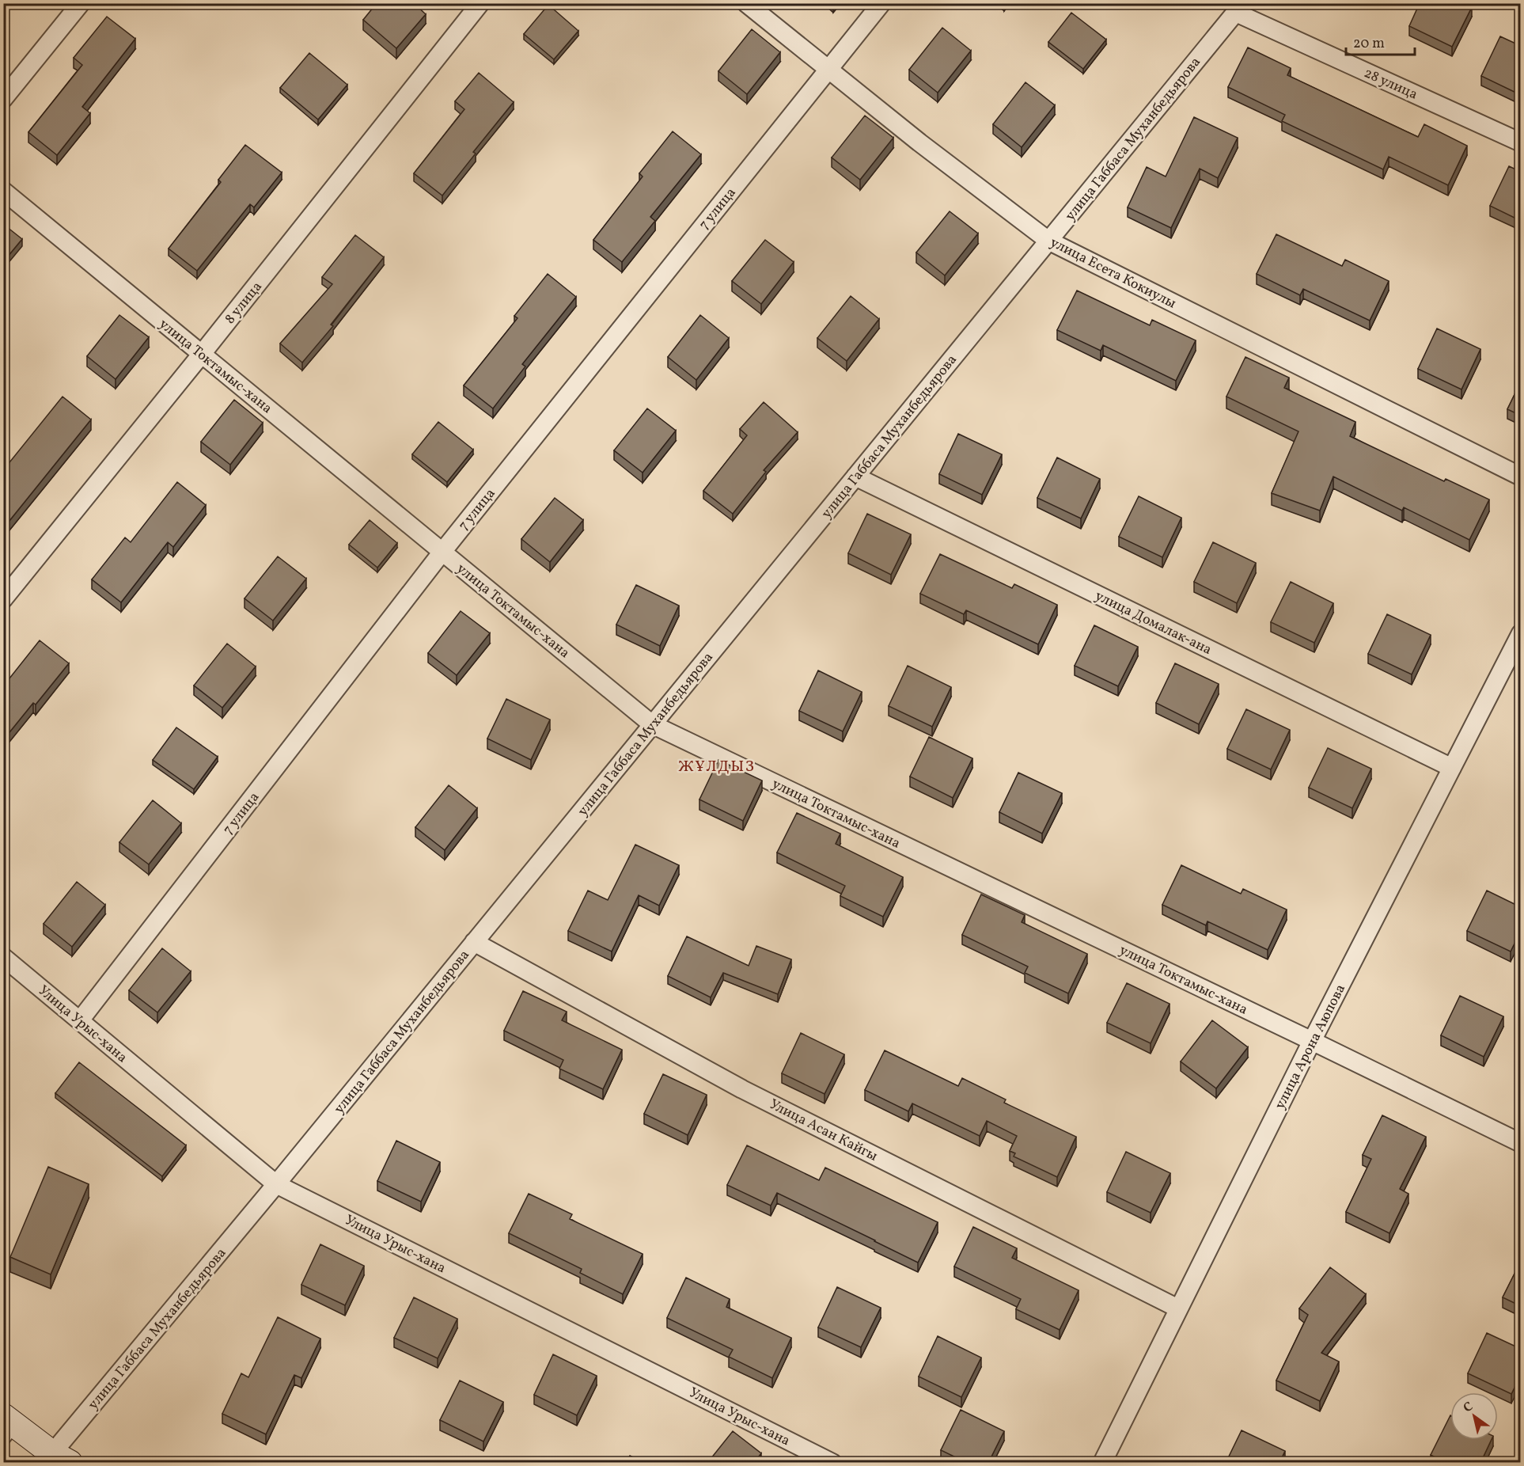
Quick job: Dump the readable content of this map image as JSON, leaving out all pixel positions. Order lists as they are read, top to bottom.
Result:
{
  "streets": {
    "street": [
      "28 улица",
      "улица Габбаса Муханбедьярова",
      "7 улица",
      "улица Есета Кокиулы",
      "8 улица",
      "улица Токтамыс-хана",
      "улица Домалак-ана",
      "Улица Урыс-хана",
      "улица Арона Аюпова",
      "Улица Асан Кайгы"
    ]
  },
  "crossings": [
    ["28 улица", "улица Габбаса Муханбедьярова"],
    ["улица Габбаса Муханбедьярова", "улица Есета Кокиулы"],
    ["улица Габбаса Муханбедьярова", "улица Токтамыс-хана"],
    ["улица Габбаса Муханбедьярова", "улица Домалак-ана"],
    ["улица Габбаса Муханбедьярова", "Улица Урыс-хана"],
    ["улица Габбаса Муханбедьярова", "Улица Асан Кайгы"],
    ["7 улица", "улица Есета Кокиулы"],
    ["7 улица", "улица Токтамыс-хана"],
    ["7 улица", "Улица Урыс-хана"],
    ["8 улица", "улица Токтамыс-хана"],
    ["улица Токтамыс-хана", "улица Арона Аюпова"],
    ["улица Домалак-ана", "улица Арона Аюпова"],
    ["улица Арона Аюпова", "Улица Асан Кайгы"]
  ],
  "districts": ["ЖҰЛДЫЗ"],
  "scale_bar": "20 m",
  "north": "top left"
}
